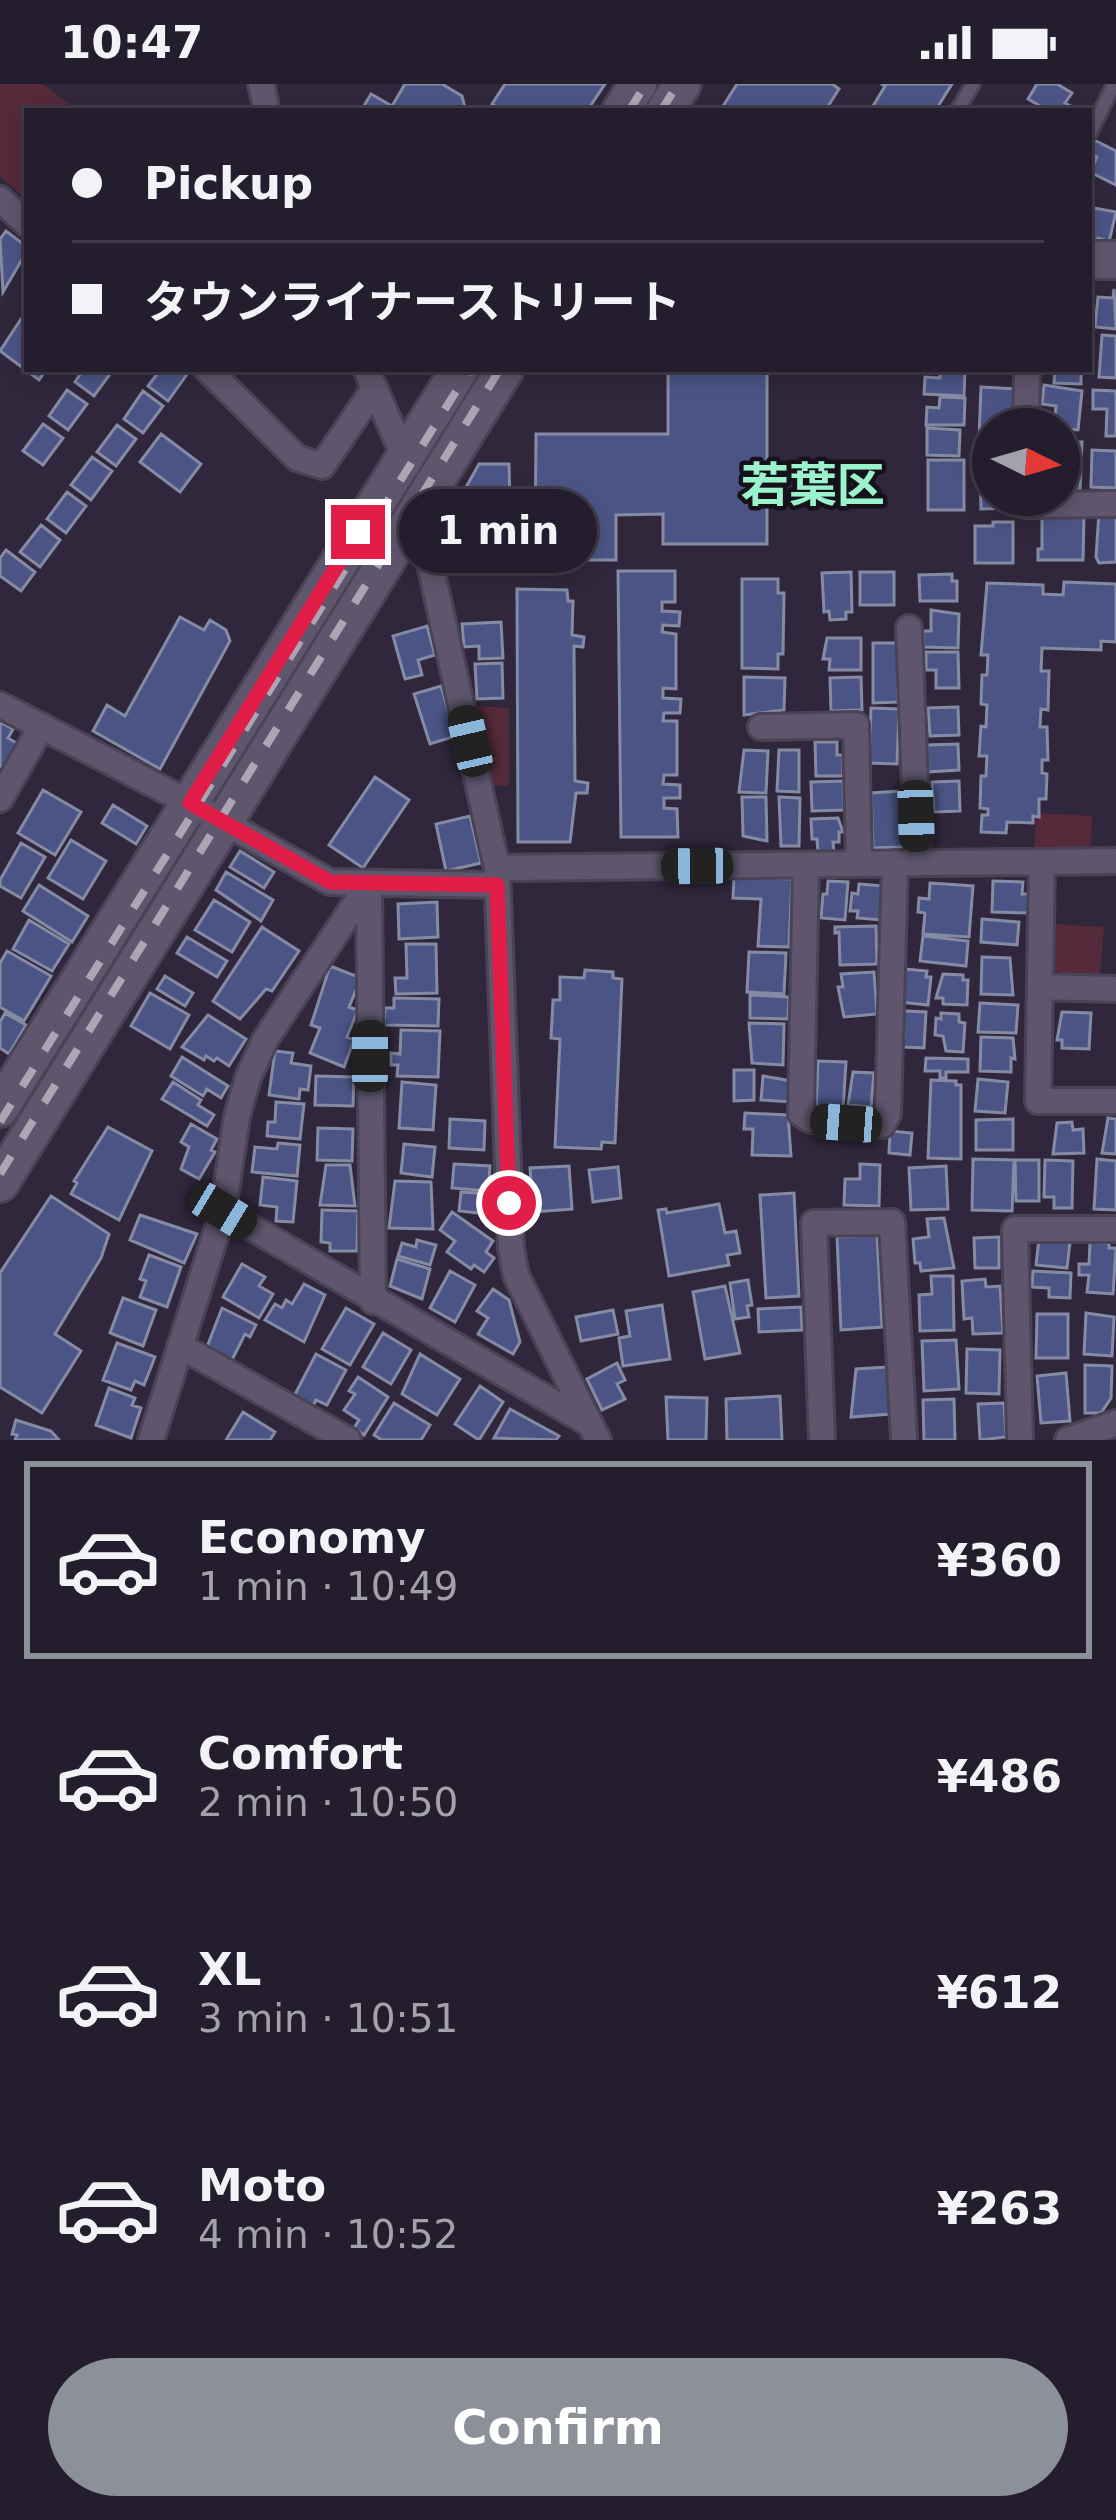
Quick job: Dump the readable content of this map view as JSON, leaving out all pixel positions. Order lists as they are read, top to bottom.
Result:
{
  "districts": ["若葉区"],
  "north": "right",
  "page": {
    "status": "10:47",
    "banner": ["Pickup", "タウンライナーストリート"],
    "bubble": "1 min",
    "list": [
      {
        "name": "Economy",
        "note": "1 min · 10:49",
        "value": "¥360"
      },
      {
        "name": "Comfort",
        "note": "2 min · 10:50",
        "value": "¥486"
      },
      {
        "name": "XL",
        "note": "3 min · 10:51",
        "value": "¥612"
      },
      {
        "name": "Moto",
        "note": "4 min · 10:52",
        "value": "¥263"
      }
    ],
    "buttons": "Confirm"
  }
}
